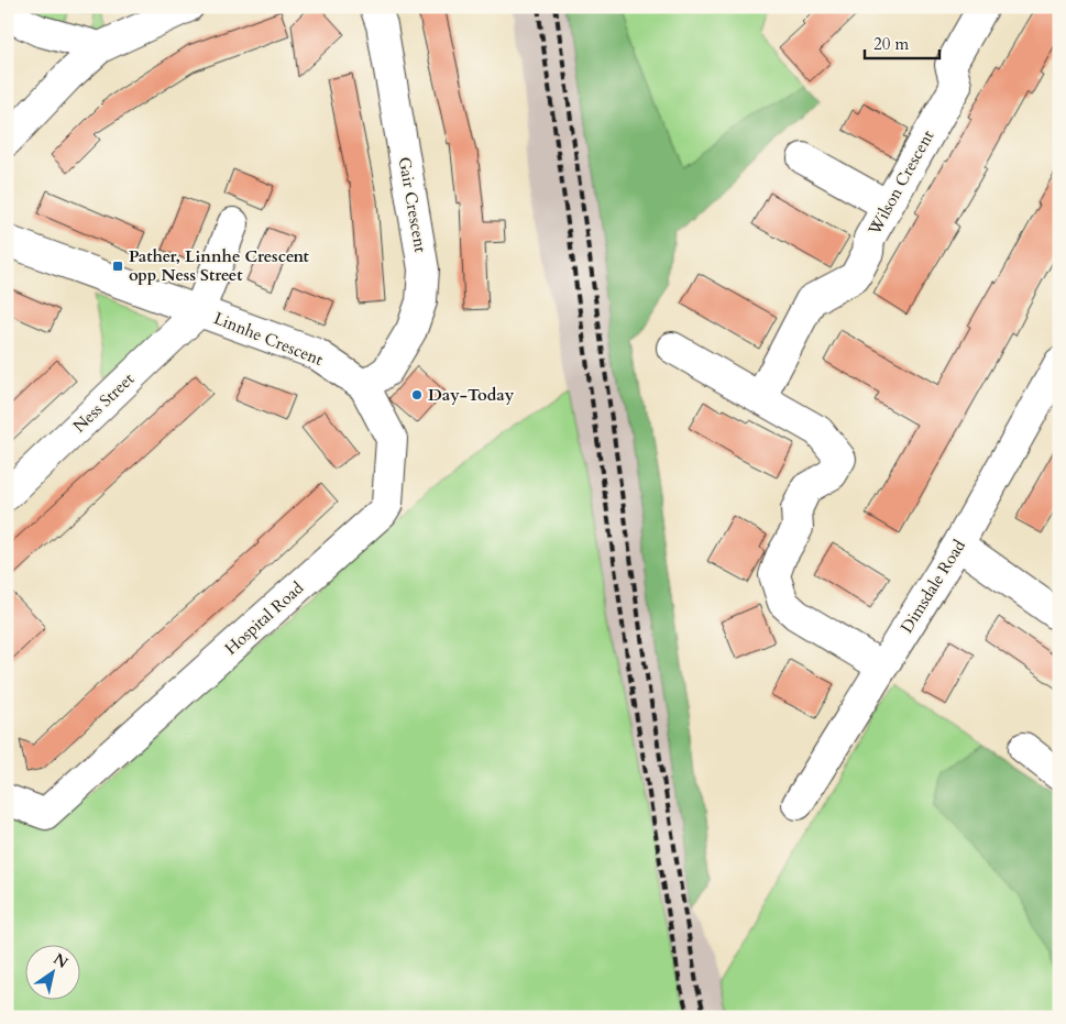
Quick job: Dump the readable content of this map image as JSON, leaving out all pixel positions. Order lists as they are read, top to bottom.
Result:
{
  "streets": {
    "street": [
      "Wilson Crescent",
      "Gair Crescent",
      "Linnhe Crescent",
      "Ness Street",
      "Dimsdale Road",
      "Hospital Road"
    ]
  },
  "crossings": [
    ["Gair Crescent", "Linnhe Crescent"],
    ["Gair Crescent", "Hospital Road"],
    ["Linnhe Crescent", "Ness Street"],
    ["Linnhe Crescent", "Hospital Road"]
  ],
  "places": {
    "transit": ["Pather, Linnhe Crescent opp Ness Street"],
    "other": ["Day-Today"]
  },
  "scale_bar": "20 m",
  "north": "top right"
}
